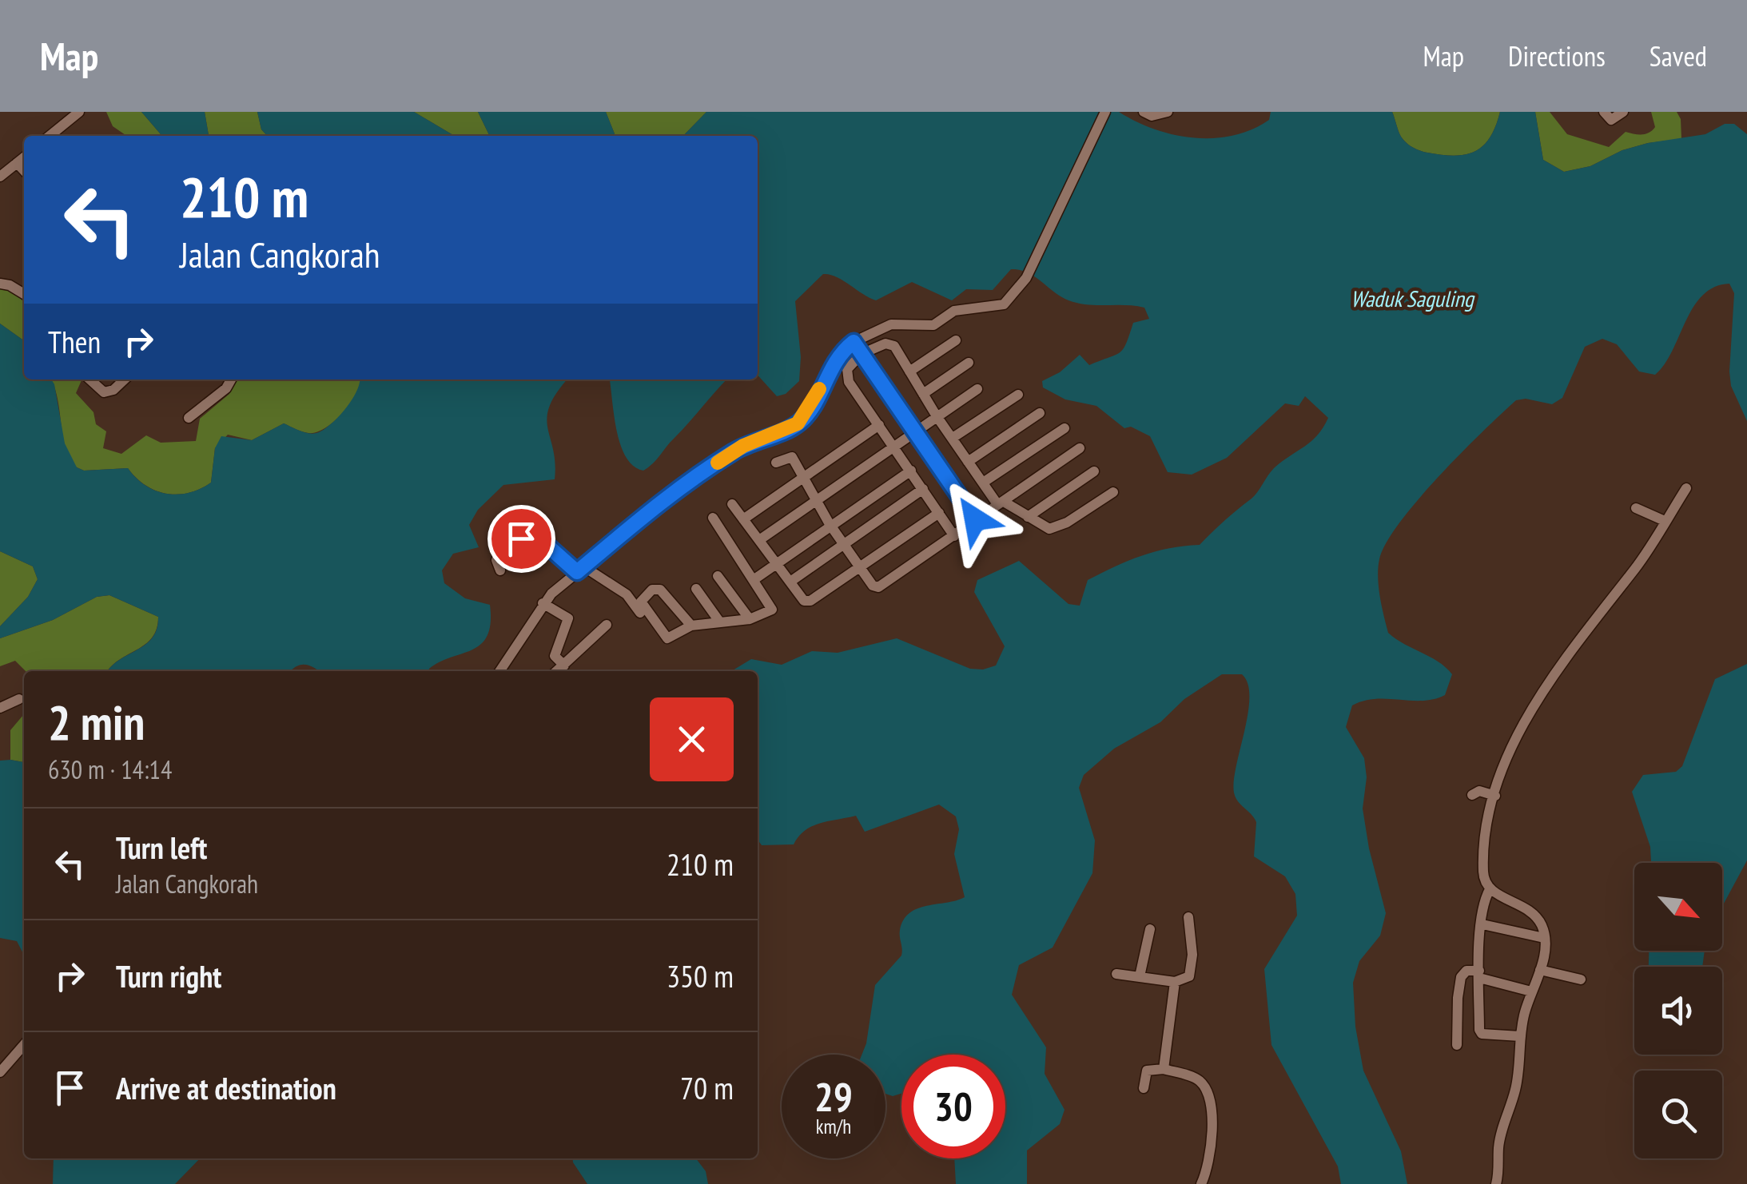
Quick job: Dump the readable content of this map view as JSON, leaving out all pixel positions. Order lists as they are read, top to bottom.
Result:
{
  "water": ["Waduk Saguling"],
  "north": "bottom right",
  "page": {
    "header": "Map",
    "nav": ["Map", "Directions", "Saved"],
    "turn": ["210 m", "Jalan Cangkorah"],
    "then": "Then",
    "heading": ["2 min", "630 m · 14:14"],
    "list": [
      {
        "name": "Turn left",
        "note": "Jalan Cangkorah",
        "value": "210 m"
      },
      {
        "name": "Turn right",
        "value": "350 m"
      },
      {
        "name": "Arrive at destination",
        "value": "70 m"
      }
    ],
    "speed": "29 km/h",
    "limit": "30"
  }
}
